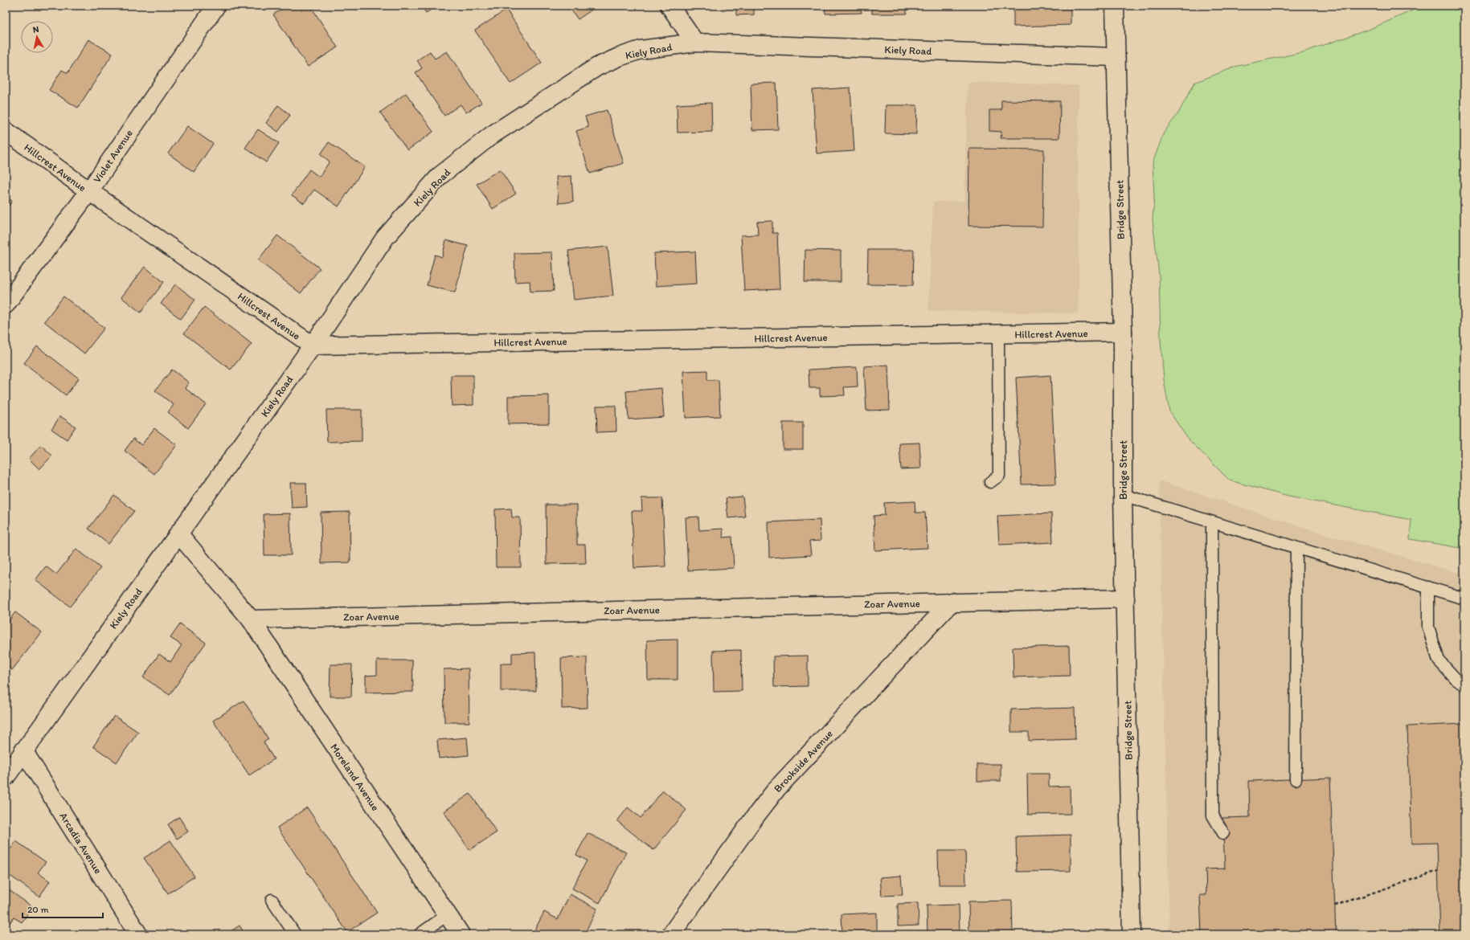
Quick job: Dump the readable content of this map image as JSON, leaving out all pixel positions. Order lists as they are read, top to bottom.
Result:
{
  "streets": {
    "street": [
      "Kiely Road",
      "Violet Avenue",
      "Hillcrest Avenue",
      "Bridge Street",
      "Zoar Avenue",
      "Brookside Avenue",
      "Moreland Avenue",
      "Arcadia Avenue"
    ]
  },
  "crossings": [
    ["Kiely Road", "Hillcrest Avenue"],
    ["Kiely Road", "Bridge Street"],
    ["Kiely Road", "Arcadia Avenue"],
    ["Violet Avenue", "Hillcrest Avenue"],
    ["Hillcrest Avenue", "Bridge Street"],
    ["Bridge Street", "Zoar Avenue"],
    ["Zoar Avenue", "Brookside Avenue"],
    ["Zoar Avenue", "Moreland Avenue"]
  ],
  "scale_bar": "20 m",
  "north": "top"
}
